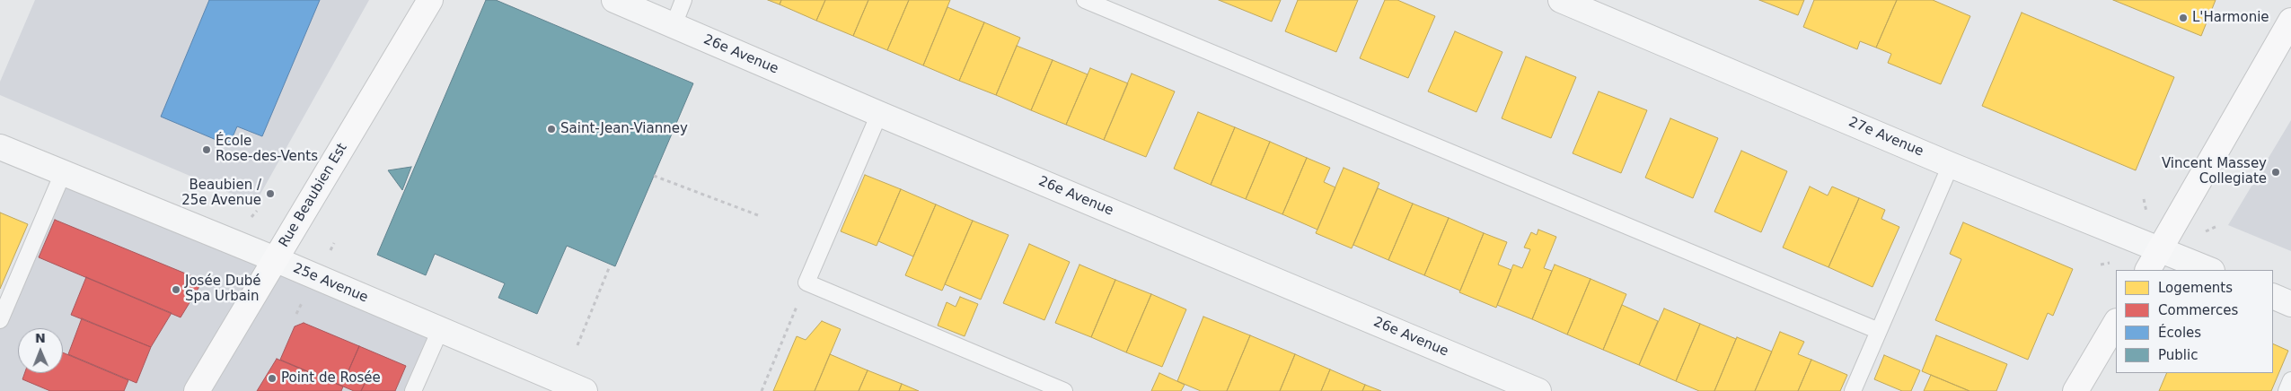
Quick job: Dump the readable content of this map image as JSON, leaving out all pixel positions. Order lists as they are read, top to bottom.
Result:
{
  "streets": {
    "street": [
      "26e Avenue",
      "27e Avenue",
      "Rue Beaubien Est",
      "25e Avenue"
    ]
  },
  "crossings": [
    ["Rue Beaubien Est", "25e Avenue"]
  ],
  "places": [
    "L'Harmonie",
    "Saint-Jean-Vianney",
    "École Rose-des-Vents",
    "Vincent Massey Collegiate",
    "Beaubien / 25e Avenue",
    "Josée Dubé Spa Urbain",
    "Point de Rosée"
  ],
  "legend": [
    "Logements",
    "Commerces",
    "Écoles",
    "Public"
  ],
  "north": "top"
}
